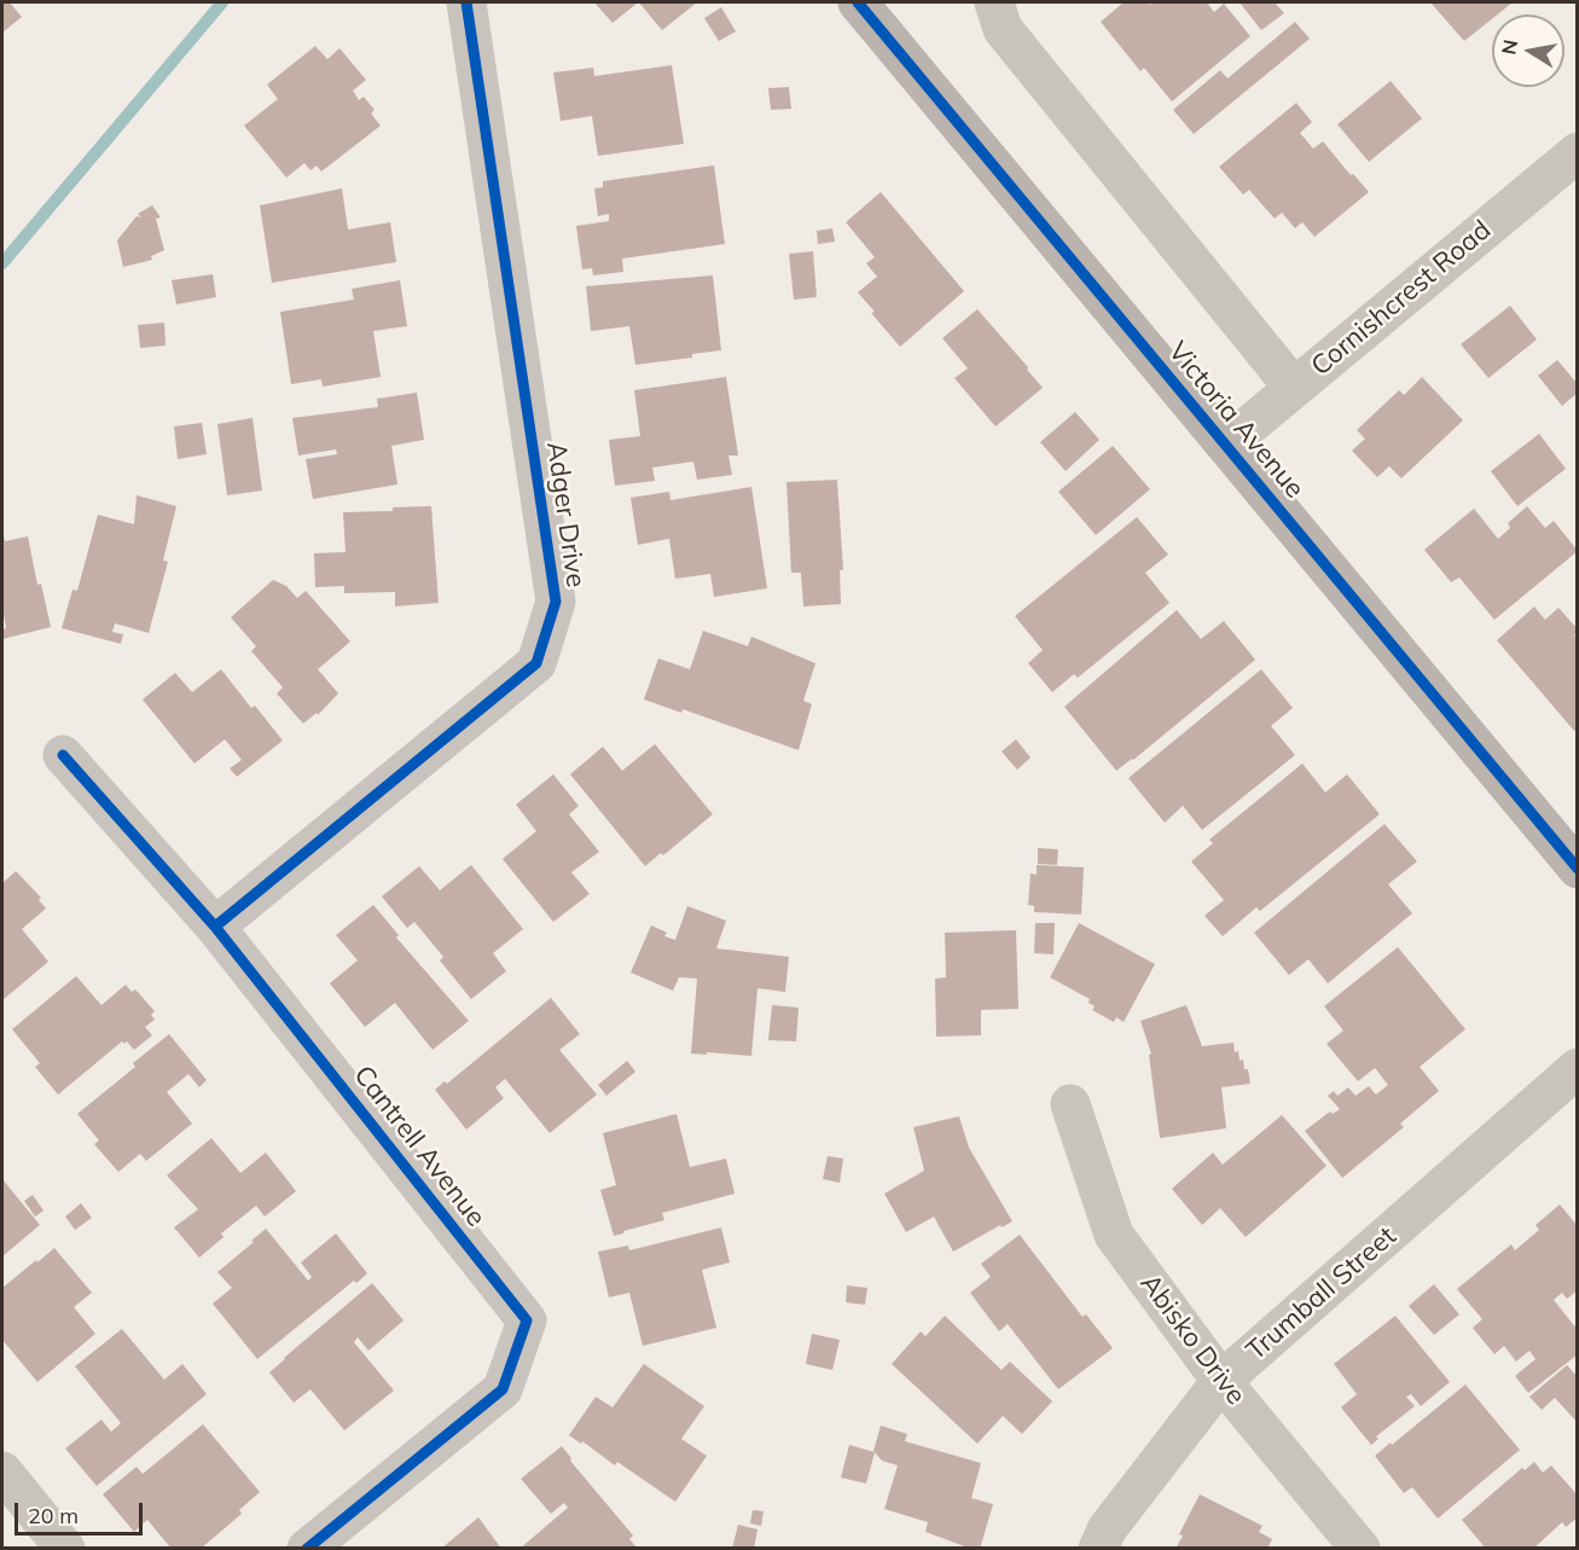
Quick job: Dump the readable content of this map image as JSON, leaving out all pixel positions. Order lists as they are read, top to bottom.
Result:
{
  "streets": {
    "street": [
      "Cornishcrest Road",
      "Victoria Avenue",
      "Adger Drive",
      "Cantrell Avenue",
      "Trumball Street",
      "Abisko Drive"
    ]
  },
  "crossings": [
    ["Cornishcrest Road", "Victoria Avenue"],
    ["Adger Drive", "Cantrell Avenue"],
    ["Trumball Street", "Abisko Drive"]
  ],
  "scale_bar": "20 m",
  "north": "left"
}
